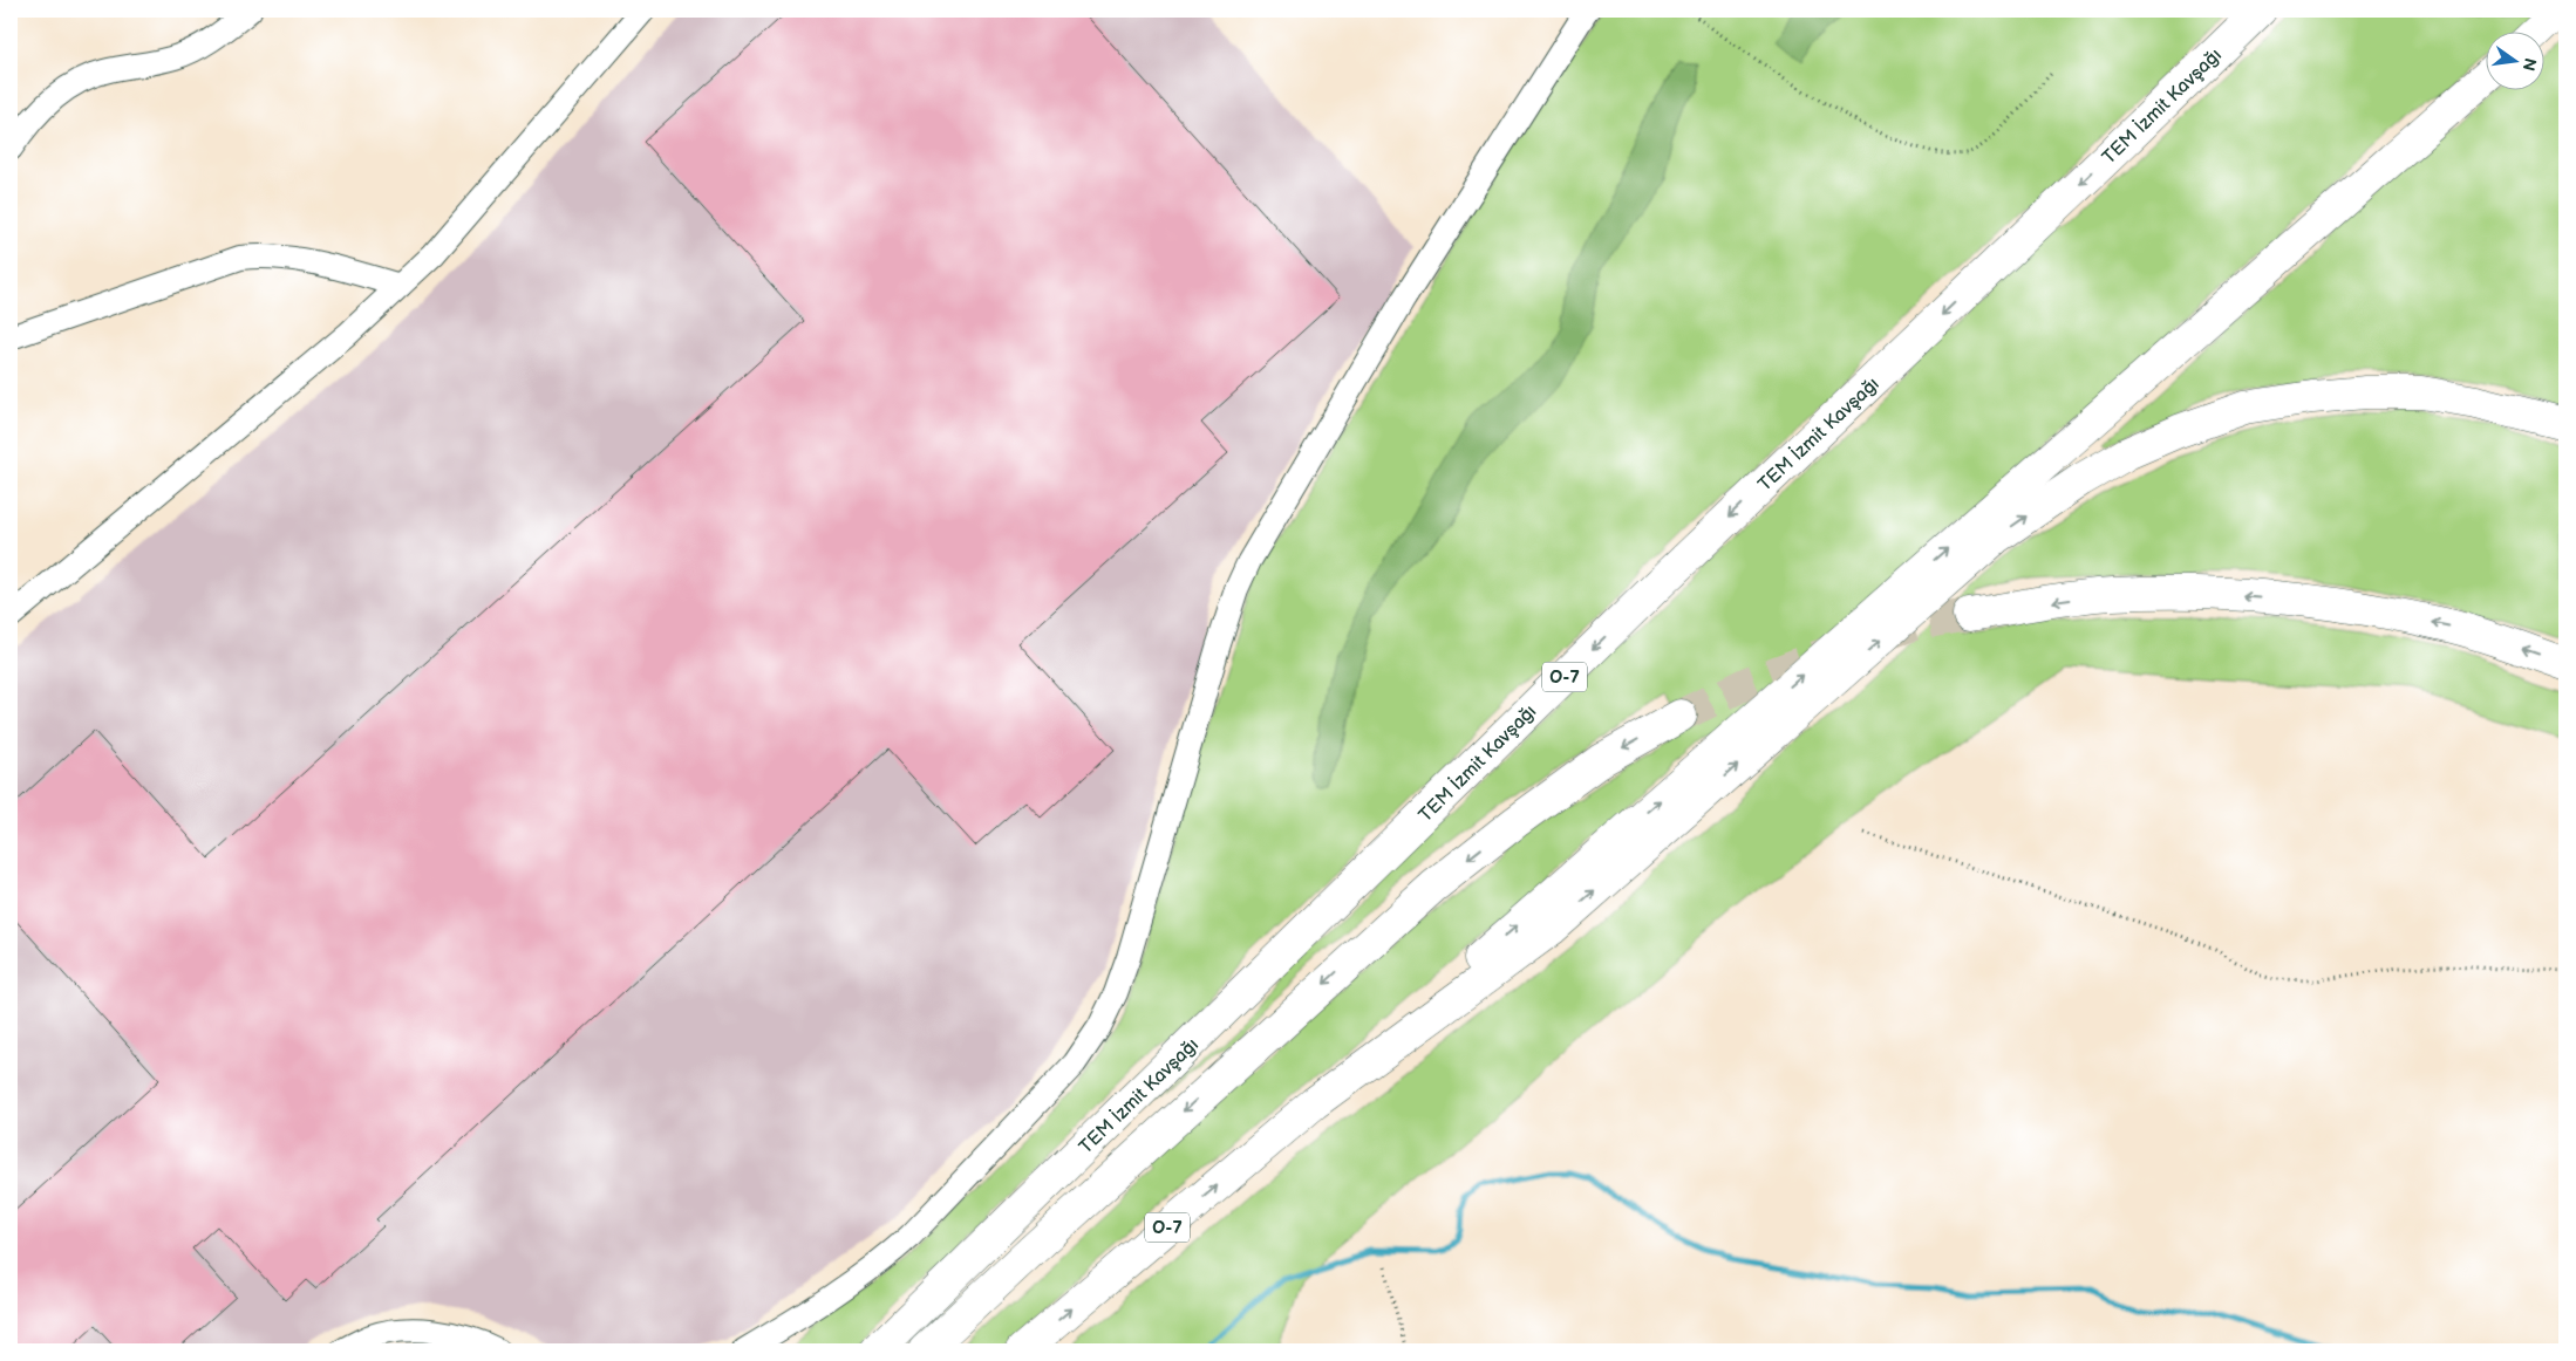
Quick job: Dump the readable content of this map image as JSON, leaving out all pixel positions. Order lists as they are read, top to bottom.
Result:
{
  "streets": {
    "highway": ["TEM İzmit Kavşağı", "O-7"]
  },
  "north": "right"
}
